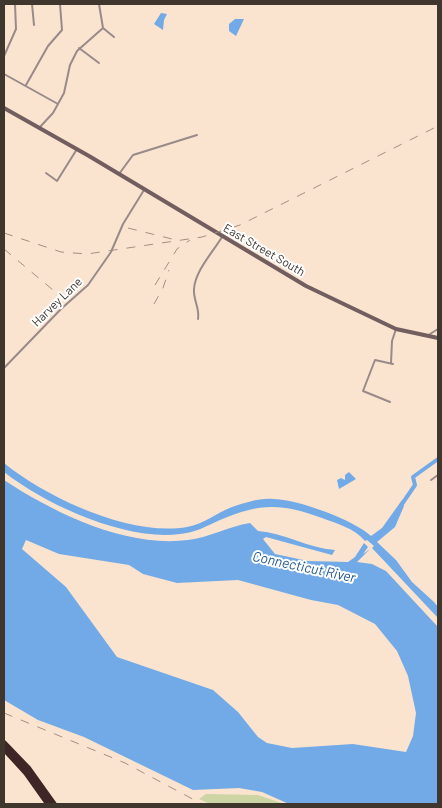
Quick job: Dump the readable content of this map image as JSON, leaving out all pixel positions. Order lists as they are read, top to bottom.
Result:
{
  "streets": {
    "main road": ["East Street South"],
    "street": ["Harvey Lane"]
  },
  "crossings": [
    ["East Street South", "Harvey Lane"]
  ],
  "water": ["Connecticut River"]
}
